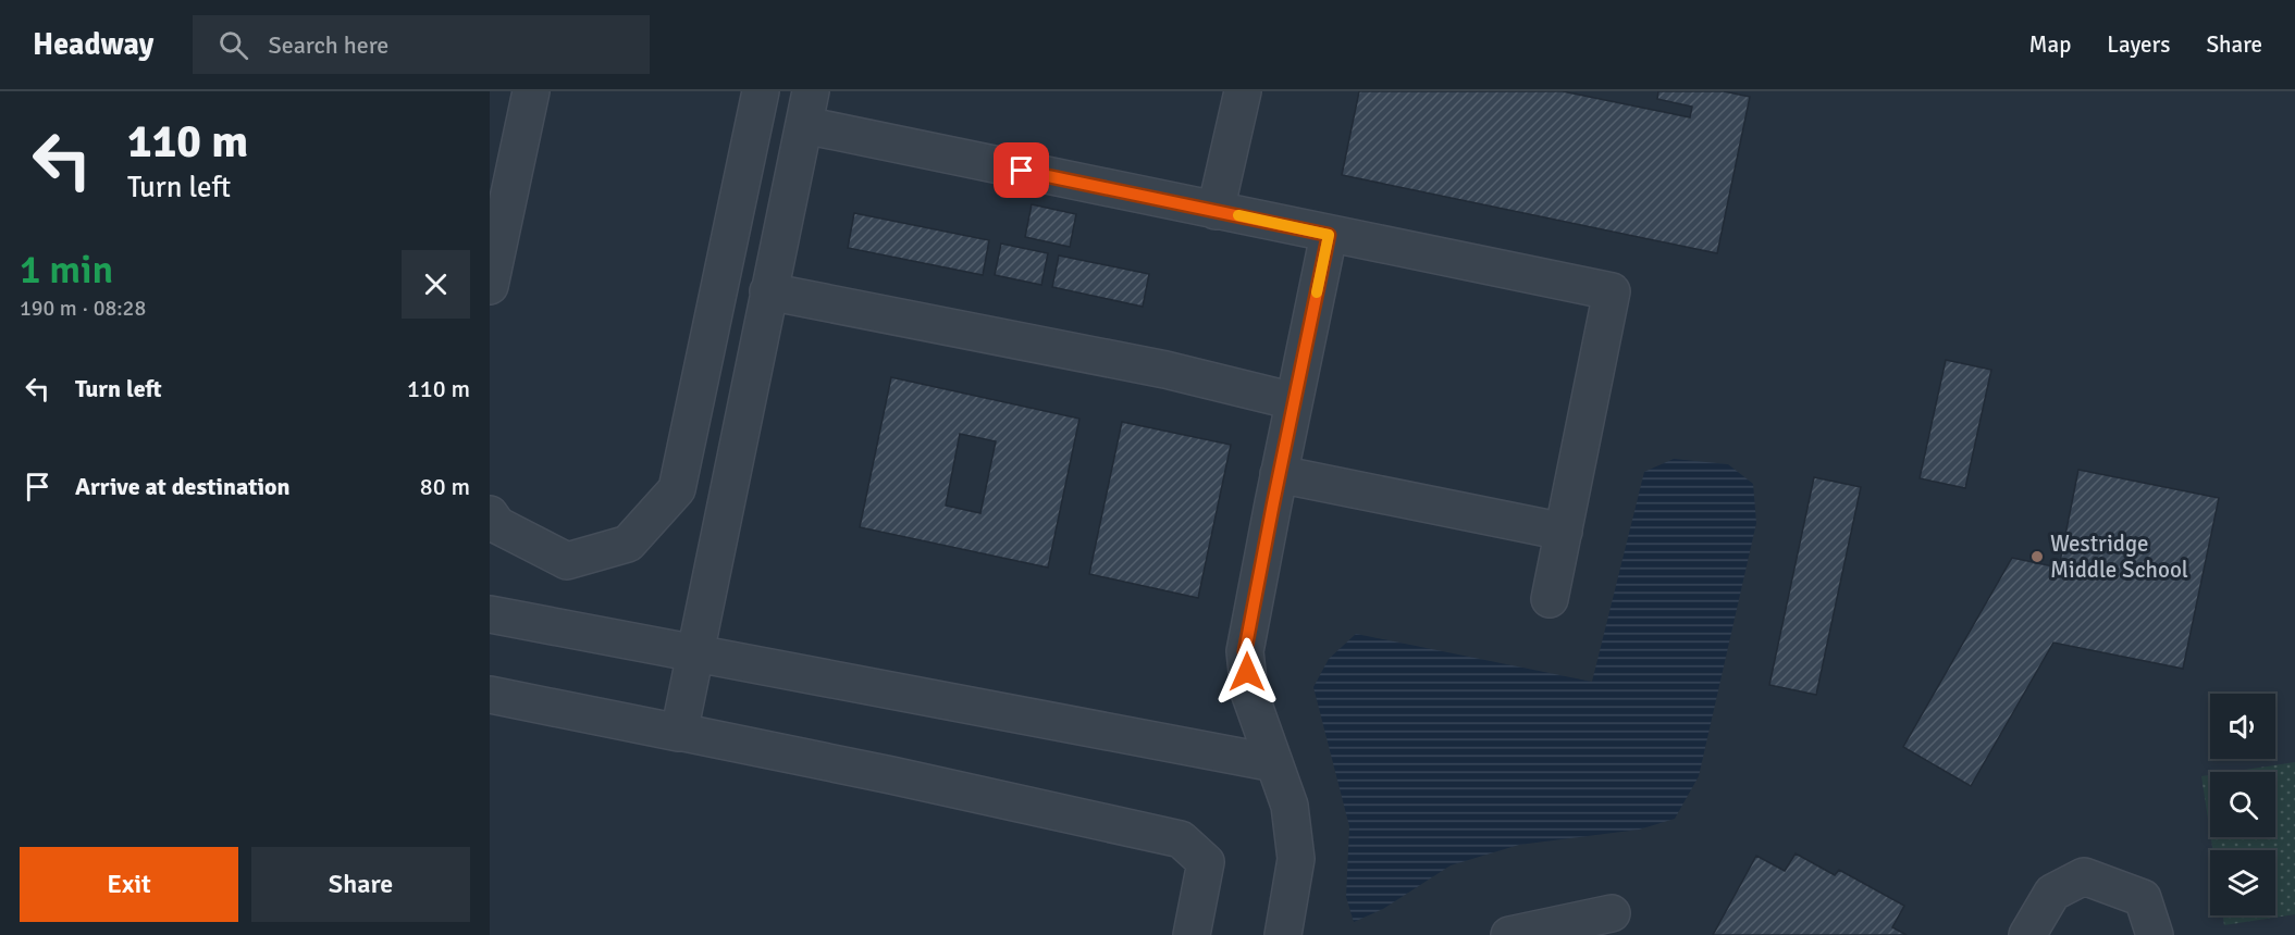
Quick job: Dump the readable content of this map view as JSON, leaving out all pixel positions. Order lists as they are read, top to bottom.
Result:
{
  "places": ["Westridge Middle School"],
  "page": {
    "header": "Headway",
    "search": "Search here",
    "nav": ["Map", "Layers", "Share"],
    "turn": ["110 m", "Turn left"],
    "heading": ["1 min", "190 m · 08:28"],
    "list": [
      {
        "name": "Turn left",
        "value": "110 m"
      },
      {
        "name": "Arrive at destination",
        "value": "80 m"
      }
    ],
    "buttons": ["Exit", "Share"]
  }
}
